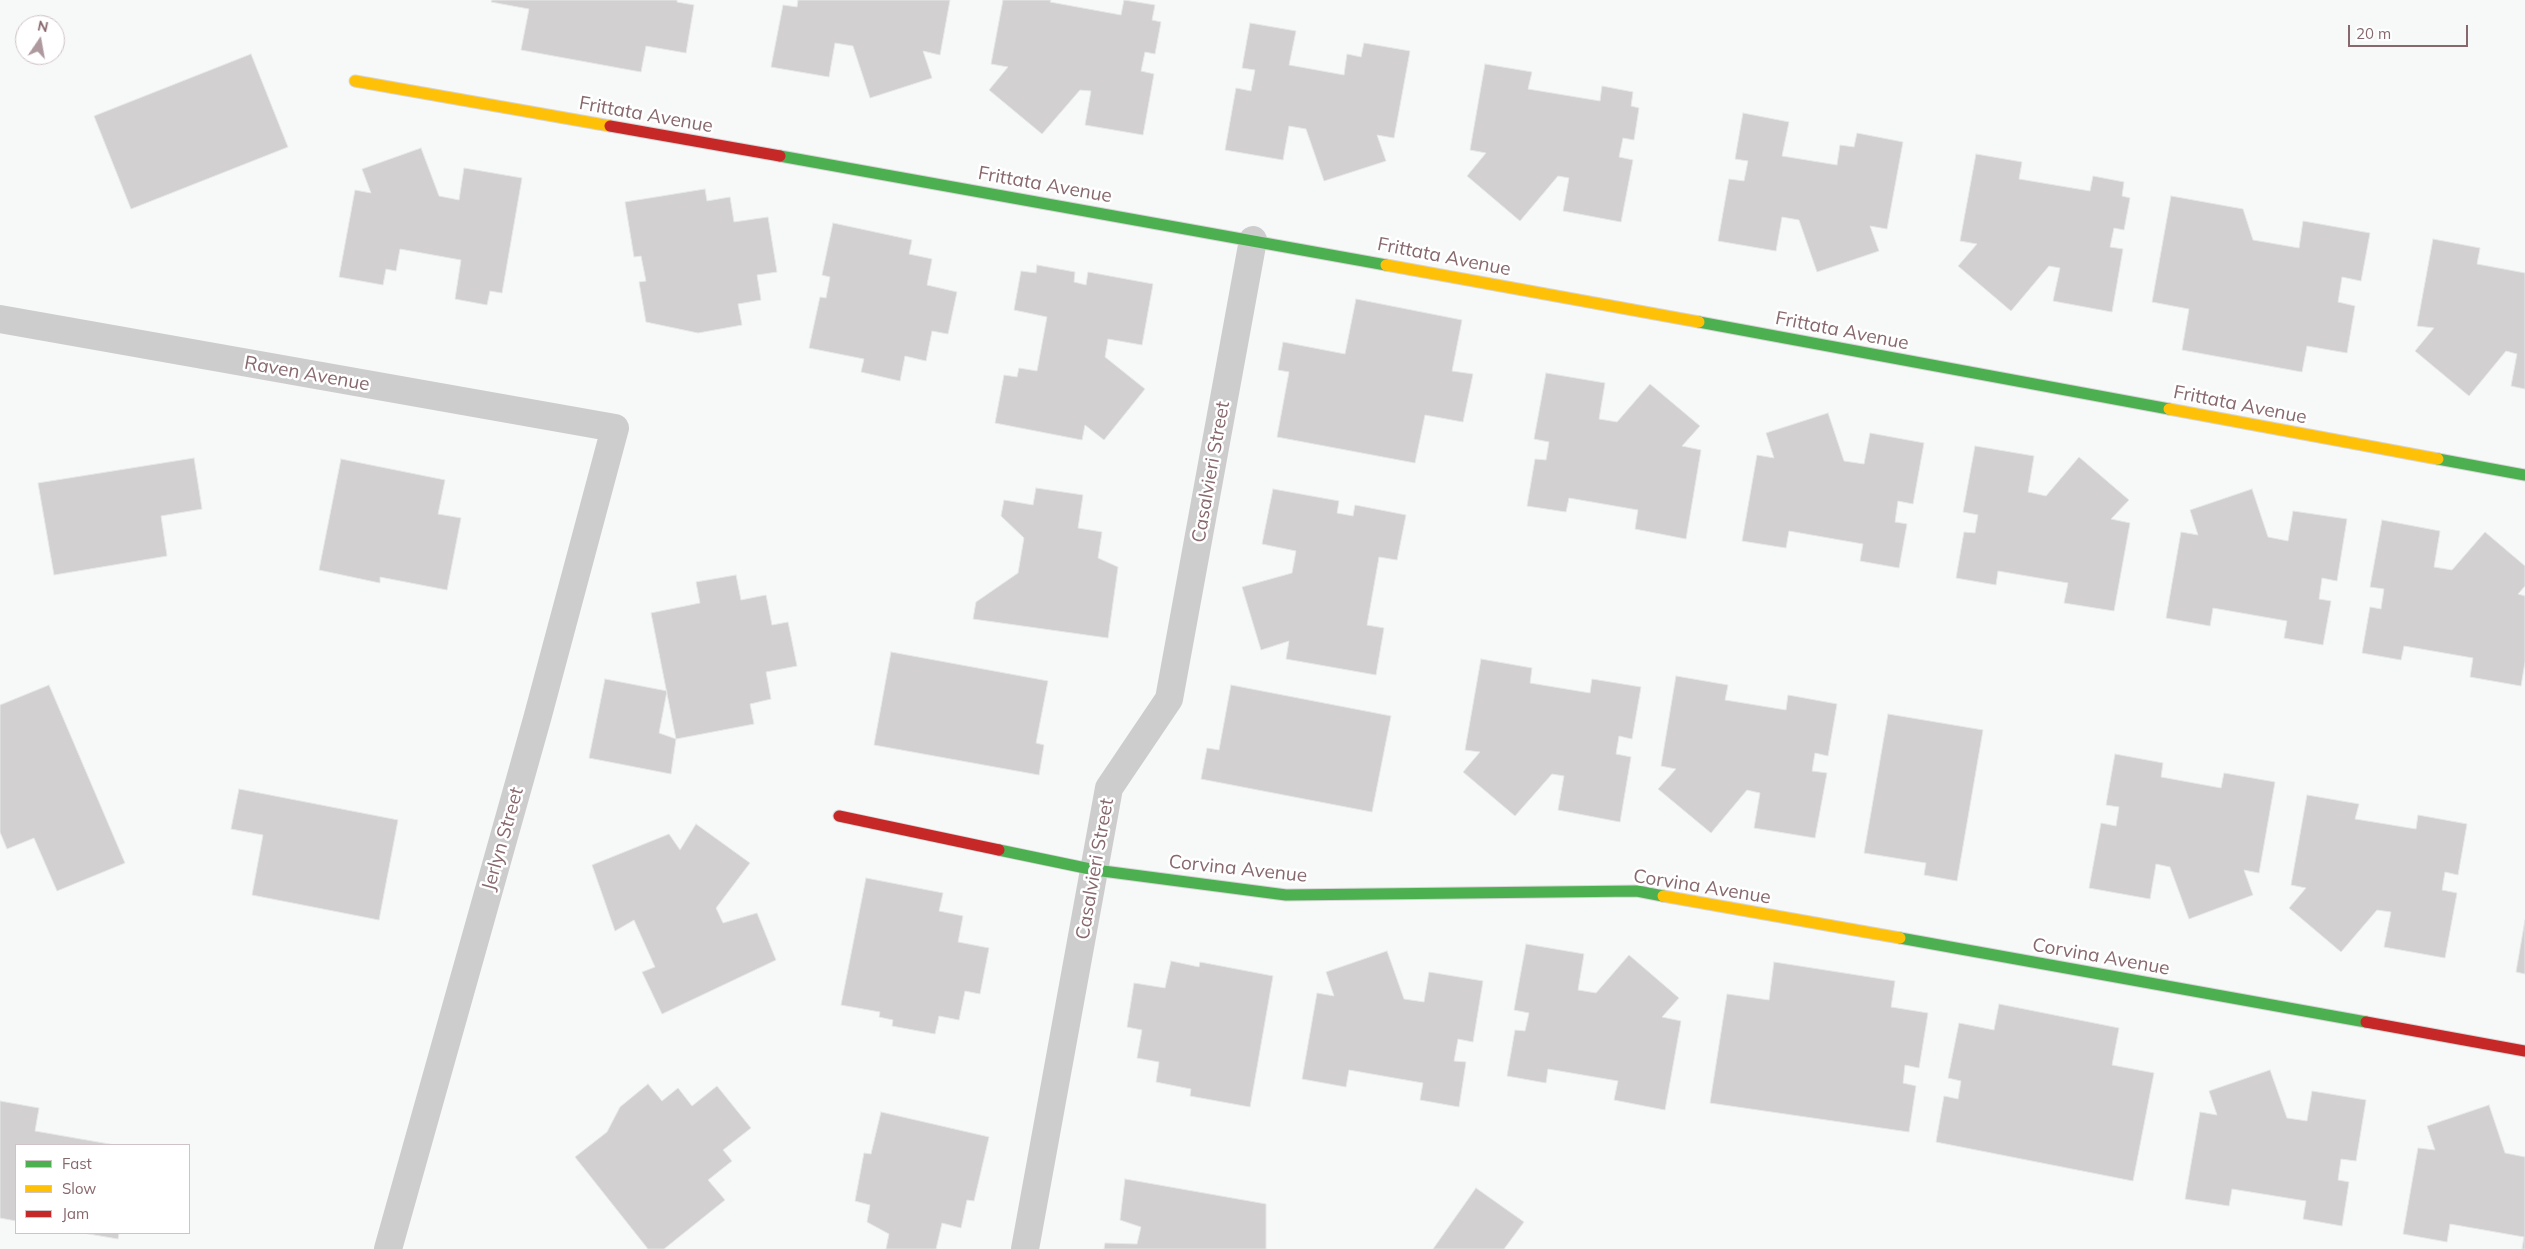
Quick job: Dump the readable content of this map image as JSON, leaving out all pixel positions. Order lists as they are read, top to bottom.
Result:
{
  "streets": {
    "street": [
      "Frittata Avenue",
      "Raven Avenue",
      "Casalvieri Street",
      "Jerlyn Street",
      "Corvina Avenue"
    ]
  },
  "crossings": [
    ["Frittata Avenue", "Casalvieri Street"],
    ["Raven Avenue", "Jerlyn Street"],
    ["Casalvieri Street", "Corvina Avenue"]
  ],
  "legend": ["Fast", "Slow", "Jam"],
  "scale_bar": "20 m",
  "north": "top"
}
